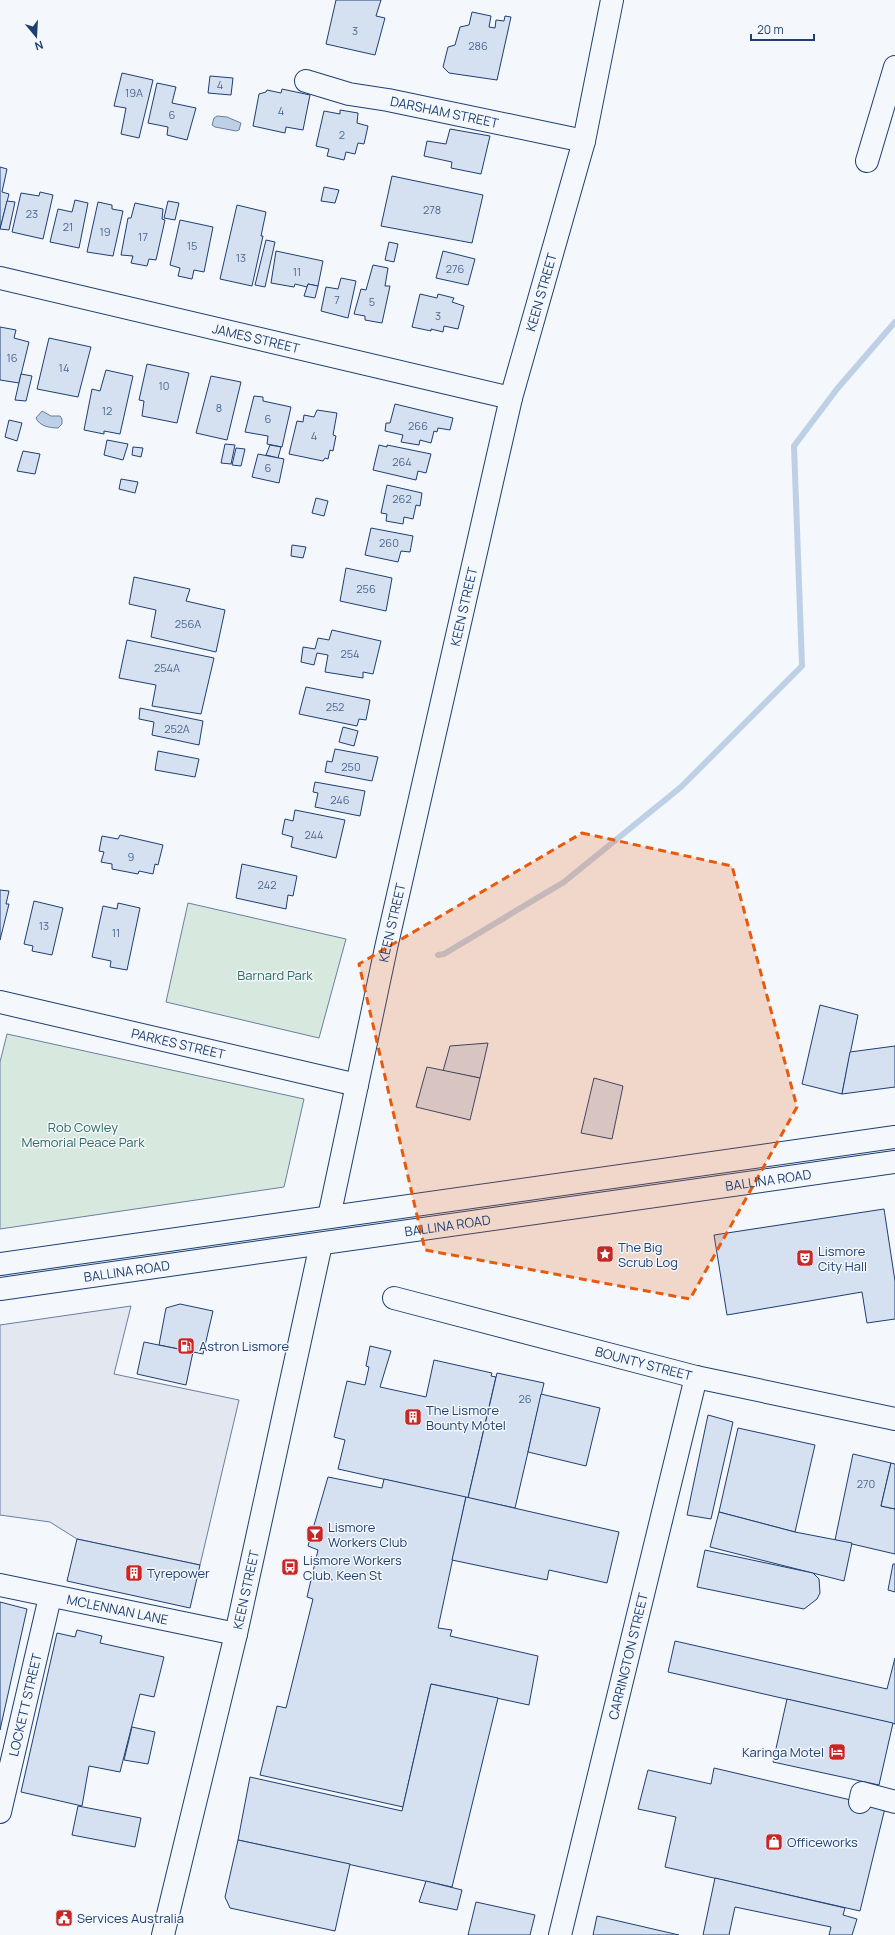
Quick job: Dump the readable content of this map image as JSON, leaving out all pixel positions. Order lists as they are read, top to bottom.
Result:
{
  "streets": {
    "street": [
      "DARSHAM STREET",
      "KEEN STREET",
      "JAMES STREET",
      "PARKES STREET",
      "BALLINA ROAD",
      "BOUNTY STREET",
      "MCLENNAN LANE",
      "CARRINGTON STREET",
      "LOCKETT STREET"
    ]
  },
  "crossings": [
    ["DARSHAM STREET", "KEEN STREET"],
    ["KEEN STREET", "JAMES STREET"],
    ["KEEN STREET", "PARKES STREET"],
    ["KEEN STREET", "BALLINA ROAD"],
    ["KEEN STREET", "MCLENNAN LANE"],
    ["BOUNTY STREET", "CARRINGTON STREET"],
    ["MCLENNAN LANE", "LOCKETT STREET"]
  ],
  "parks": ["Barnard Park", "Rob Cowley Memorial Peace Park"],
  "places": {
    "place": ["The Big Scrub Log"],
    "theatre": ["Lismore City Hall"],
    "fuel station": ["Astron Lismore"],
    "building": ["The Lismore Bounty Motel", "Tyrepower"],
    "bar": ["Lismore Workers Club"],
    "bus stop": ["Lismore Workers Club, Keen St"],
    "hotel": ["Karinga Motel"],
    "shop": ["Officeworks"],
    "public building": ["Services Australia"]
  },
  "house_numbers": [
    "3",
    "286",
    "4",
    "19A",
    "4",
    "6",
    "2",
    "278",
    "23",
    "21",
    "19",
    "17",
    "15",
    "13",
    "276",
    "11",
    "7",
    "5",
    "3",
    "16",
    "14",
    "10",
    "8",
    "12",
    "6",
    "266",
    "4",
    "264",
    "6",
    "262",
    "260",
    "256",
    "256A",
    "254",
    "254A",
    "252",
    "252A",
    "250",
    "246",
    "244",
    "9",
    "242",
    "13",
    "11",
    "26",
    "270"
  ],
  "scale_bar": "20 m",
  "north": "bottom"
}
